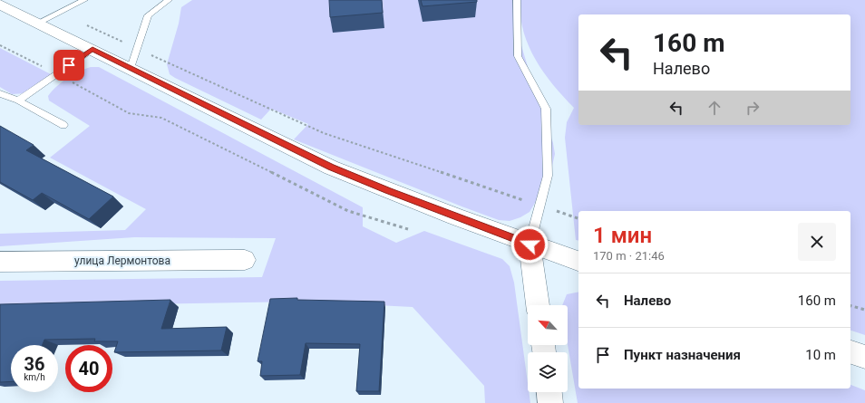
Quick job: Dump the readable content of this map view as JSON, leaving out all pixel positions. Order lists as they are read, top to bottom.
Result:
{
  "streets": {
    "street": ["улица Лермонтова"]
  },
  "north": "top left",
  "page": {
    "turn": ["160 m", "Налево"],
    "heading": ["1 мин", "170 m · 21:46"],
    "list": [
      {
        "name": "Налево",
        "value": "160 m"
      },
      {
        "name": "Пункт назначения",
        "value": "10 m"
      }
    ],
    "speed": "36 km/h",
    "limit": "40"
  }
}
